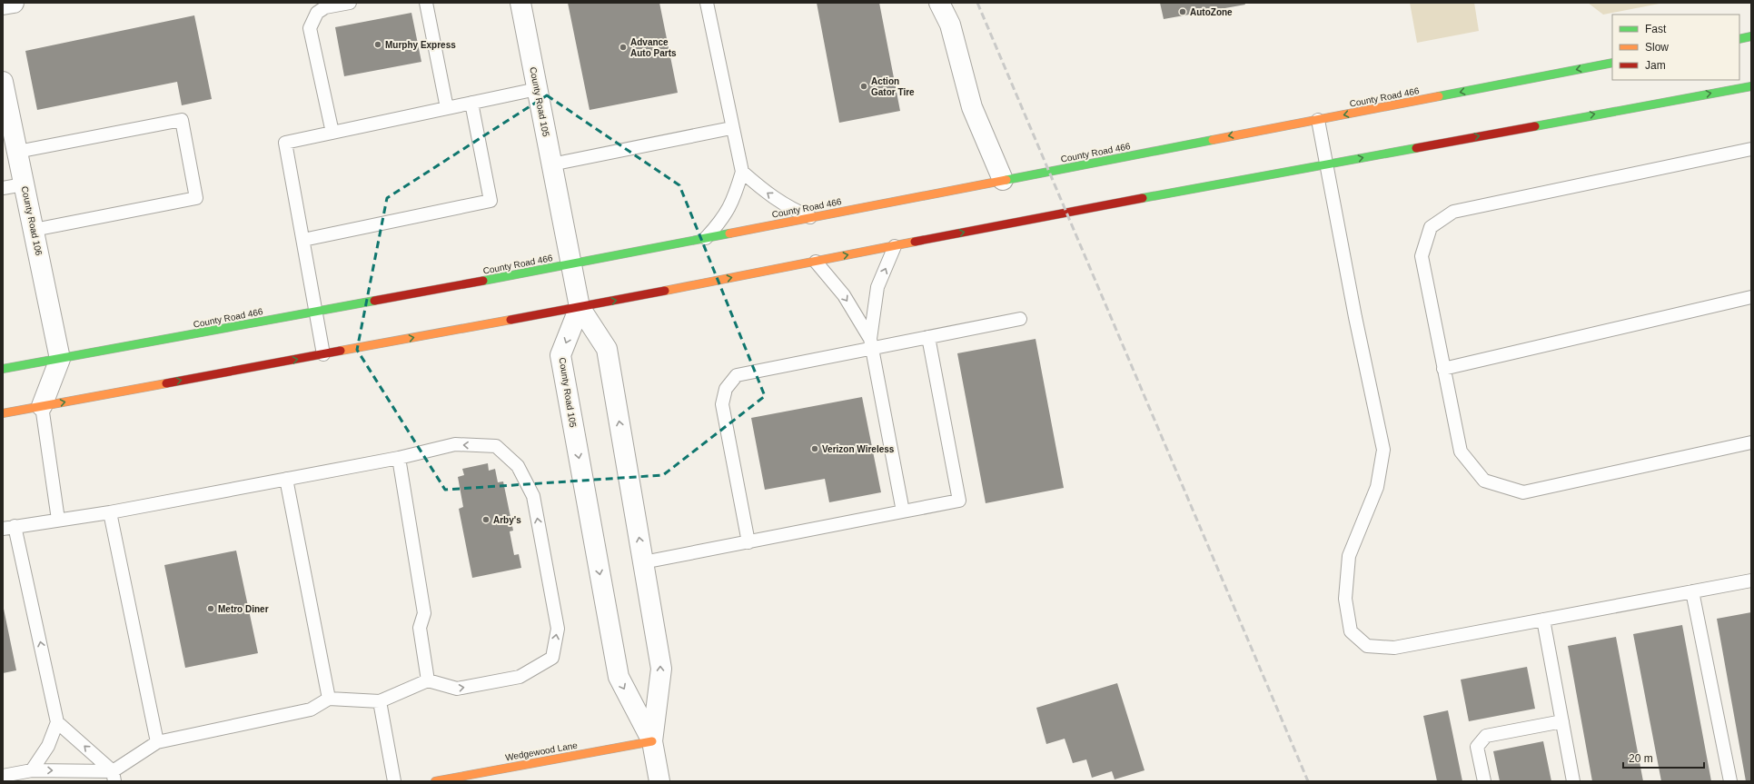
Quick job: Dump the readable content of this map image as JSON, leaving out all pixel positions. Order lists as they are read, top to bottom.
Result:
{
  "streets": {
    "main road": ["County Road 466", "Wedgewood Lane"],
    "street": ["County Road 105", "County Road 106"]
  },
  "crossings": [
    ["County Road 466", "County Road 105"],
    ["County Road 466", "County Road 106"],
    ["County Road 105", "Wedgewood Lane"]
  ],
  "places": [
    "AutoZone",
    "Murphy Express",
    "Advance Auto Parts",
    "Action Gator Tire",
    "Verizon Wireless",
    "Arby's",
    "Metro Diner"
  ],
  "legend": ["Fast", "Slow", "Jam"],
  "scale_bar": "20 m"
}
